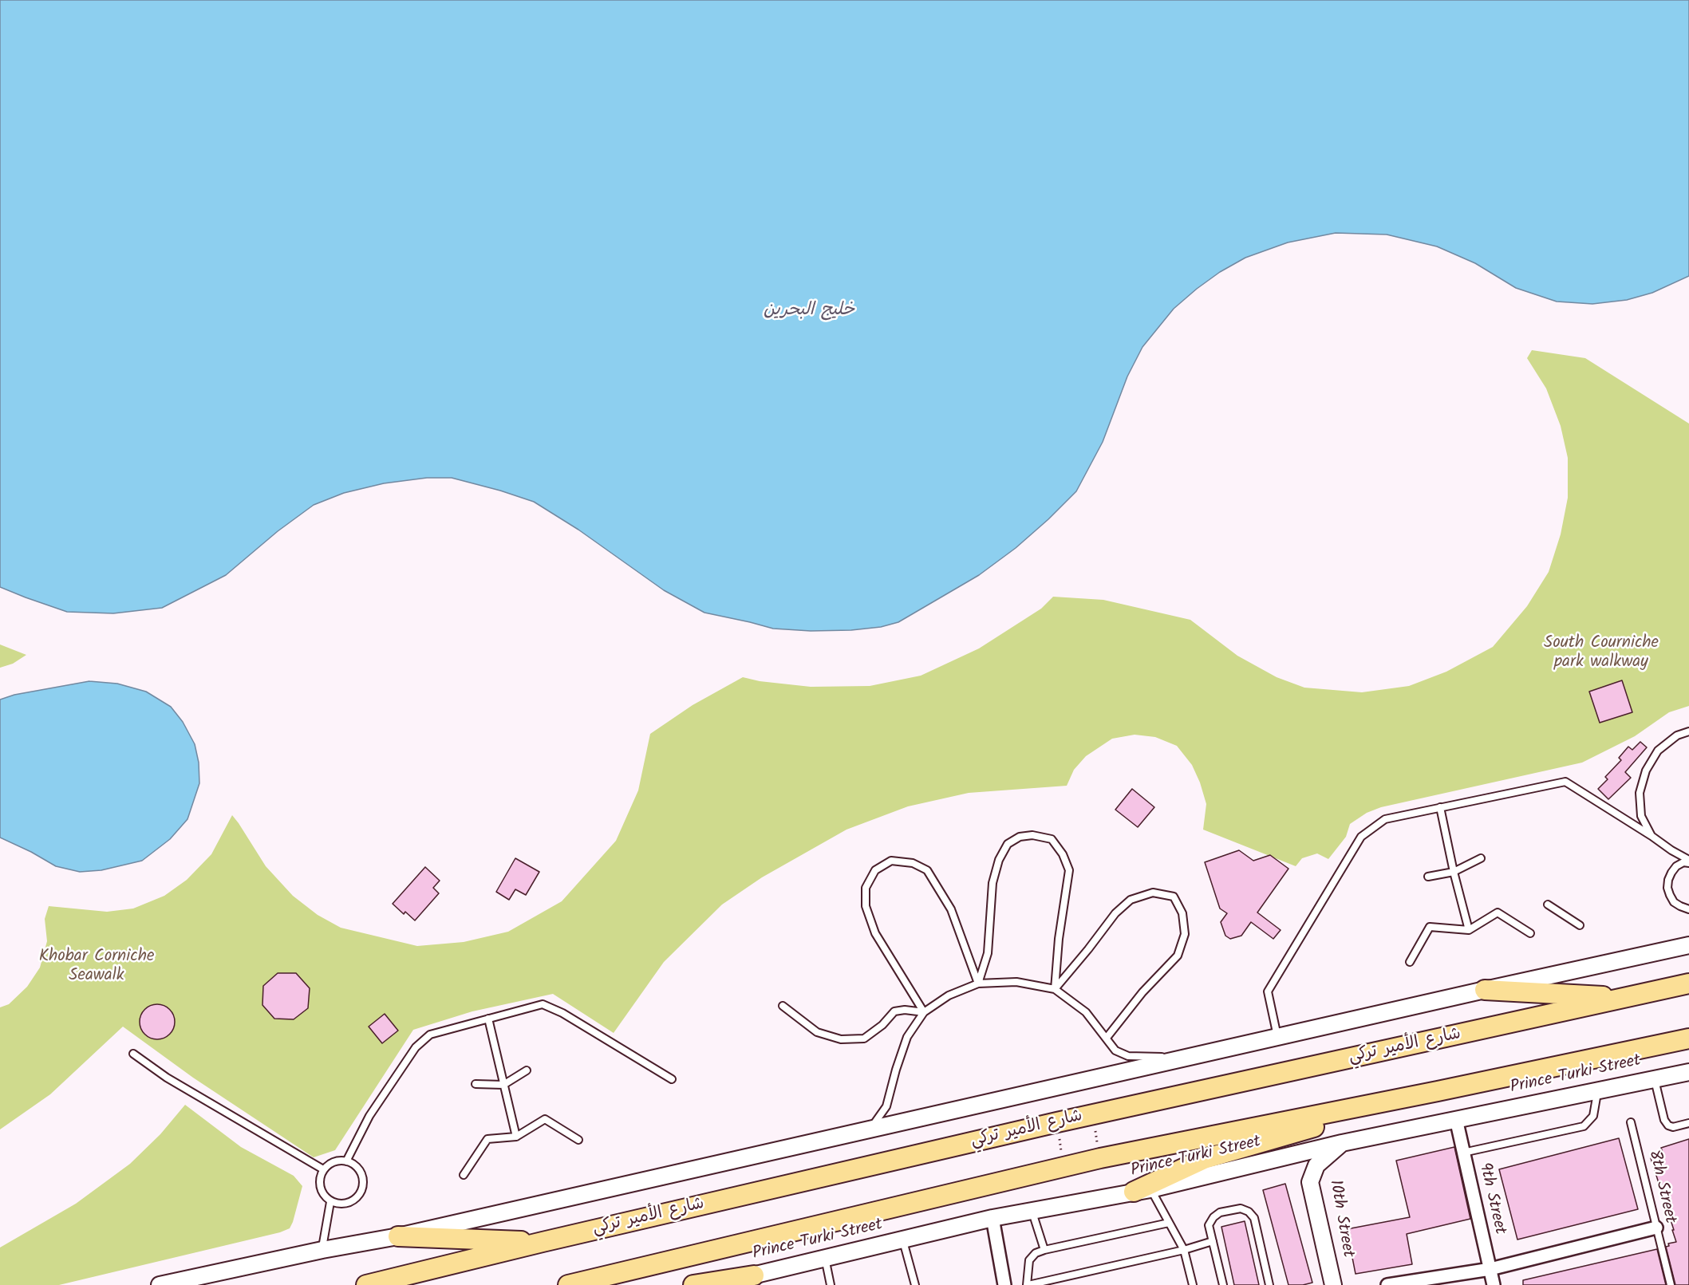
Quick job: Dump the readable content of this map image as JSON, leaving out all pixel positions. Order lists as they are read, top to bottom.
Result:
{
  "streets": {
    "main road": ["شارع الأمير تركي"],
    "street": ["Prince Turki Street", "9th Street", "10th Street"],
    "lane": ["8th Street"]
  },
  "crossings": [
    ["Prince Turki Street", "9th Street"],
    ["Prince Turki Street", "10th Street"]
  ],
  "water": ["خليج البحرين"],
  "parks": ["South Courniche park walkway", "Khobar Corniche Seawalk"]
}
